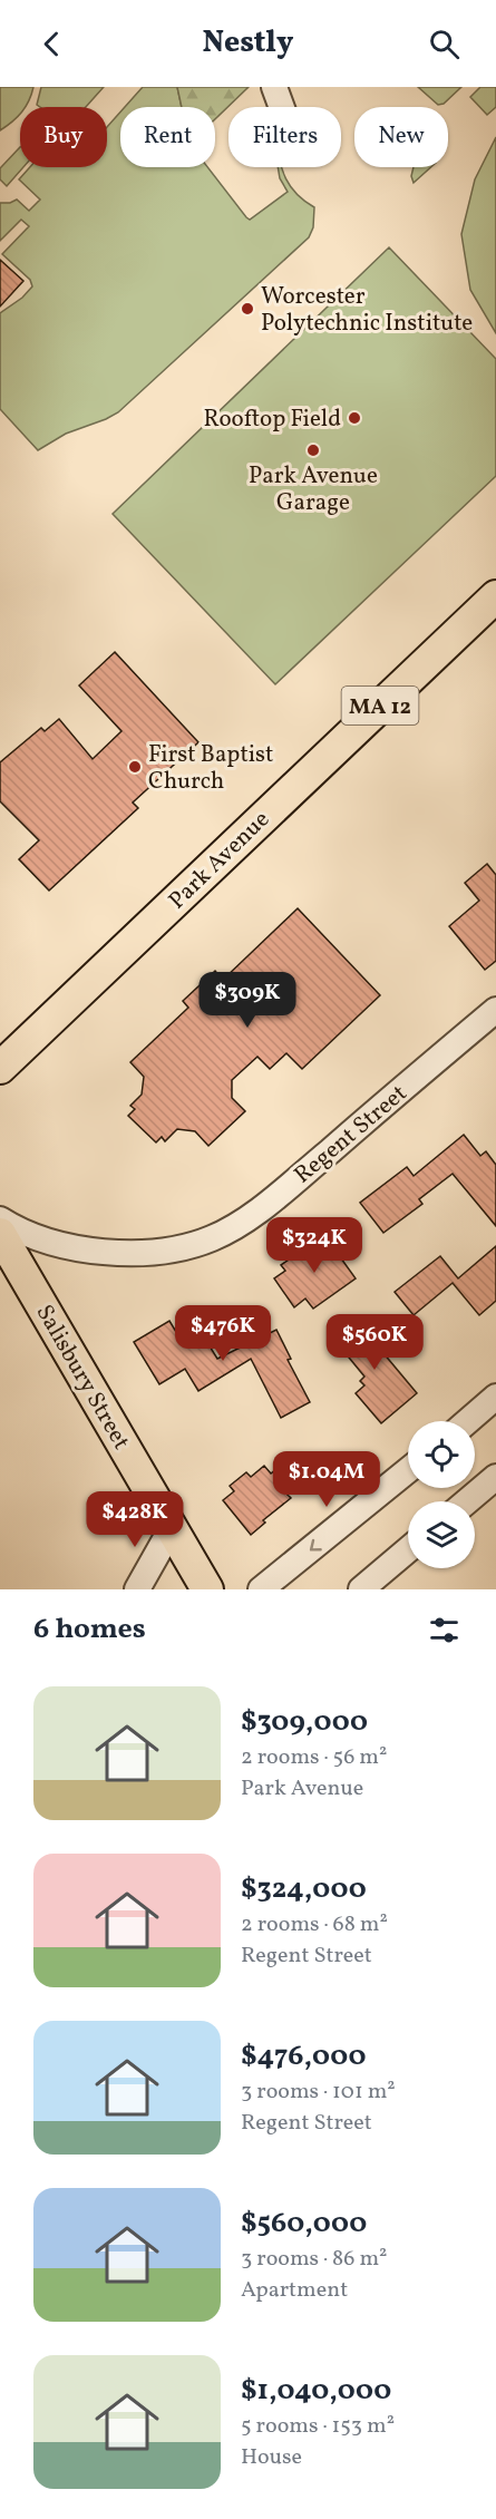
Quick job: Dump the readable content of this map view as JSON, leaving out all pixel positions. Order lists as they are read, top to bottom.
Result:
{
  "streets": {
    "main road": ["MA 12", "Park Avenue", "Salisbury Street"],
    "street": ["Regent Street"]
  },
  "places": [
    "Worcester Polytechnic Institute",
    "Rooftop Field",
    "Park Avenue Garage",
    "First Baptist Church"
  ],
  "page": {
    "header": "Nestly",
    "chip": [
      "Buy",
      "Rent",
      "Filters",
      "New"
    ],
    "price": [
      "$309K",
      "$324K",
      "$476K",
      "$560K",
      "$1.04M",
      "$428K"
    ],
    "heading": "6 homes",
    "list": [
      {
        "name": "$309,000",
        "note": "2 rooms · 56 m² · Park Avenue"
      },
      {
        "name": "$324,000",
        "note": "2 rooms · 68 m² · Regent Street"
      },
      {
        "name": "$476,000",
        "note": "3 rooms · 101 m² · Regent Street"
      },
      {
        "name": "$560,000",
        "note": "3 rooms · 86 m² · Apartment"
      },
      {
        "name": "$1,040,000",
        "note": "5 rooms · 153 m² · House"
      }
    ]
  }
}
